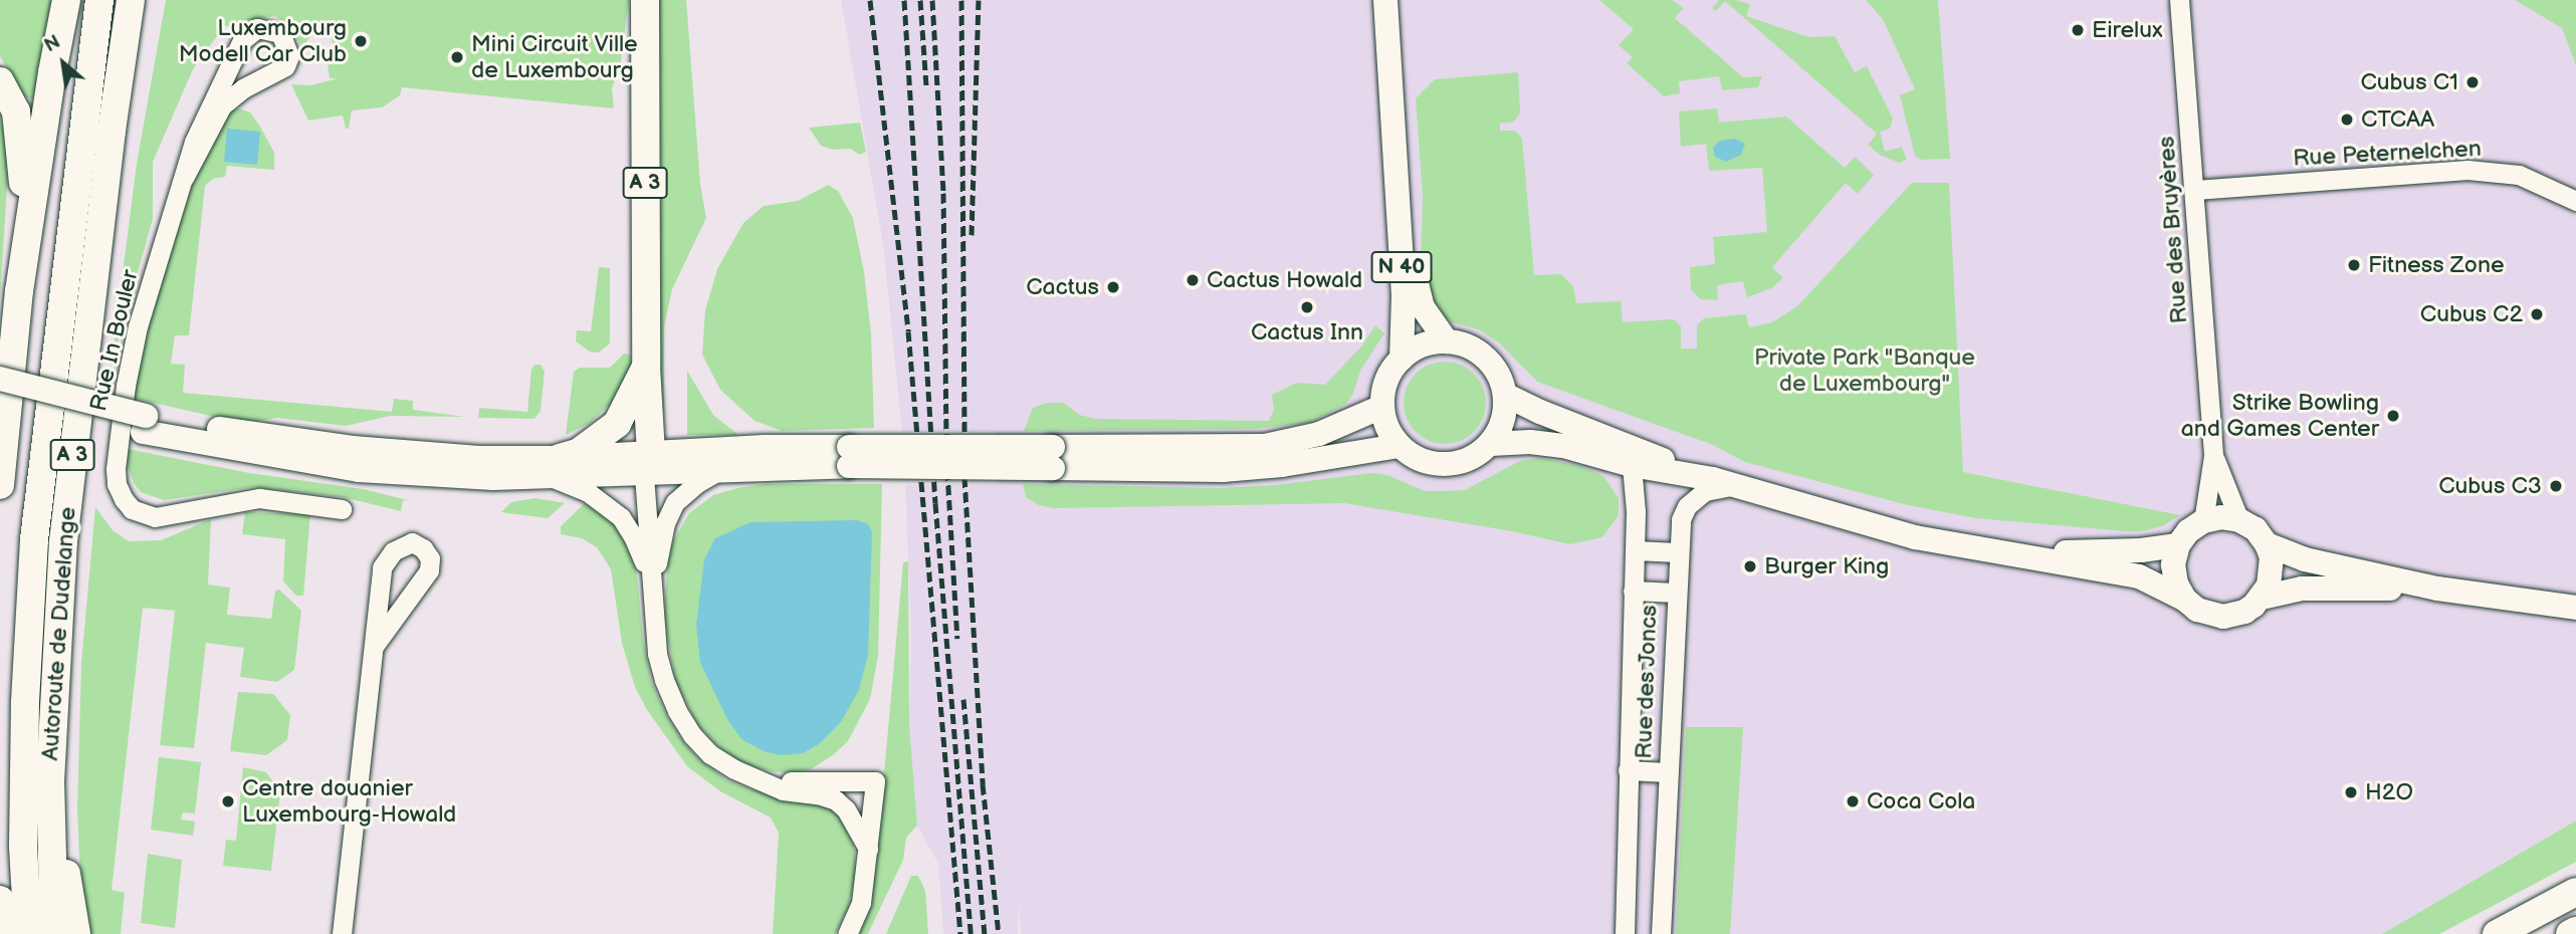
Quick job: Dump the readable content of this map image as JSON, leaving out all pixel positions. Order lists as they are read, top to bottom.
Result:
{
  "streets": {
    "highway": ["A 3", "Autoroute de Dudelange"],
    "main road": ["N 40"],
    "street": [
      "Rue Peternelchen",
      "Rue des Bruyères",
      "Rue In Bouler",
      "Rue des Joncs"
    ]
  },
  "crossings": [
    ["Rue Peternelchen", "Rue des Bruyères"],
    ["A 3", "Autoroute de Dudelange"]
  ],
  "parks": ["Private Park \"Banque de Luxembourg\""],
  "places": [
    "Eirelux",
    "Luxembourg Modell Car Club",
    "Mini Circuit Ville de Luxembourg",
    "Cubus C1",
    "CTCAA",
    "Fitness Zone",
    "Cactus Howald",
    "Cactus",
    "Cactus Inn",
    "Cubus C2",
    "Strike Bowling and Games Center",
    "Cubus C3",
    "Burger King",
    "H2O",
    "Centre douanier Luxembourg-Howald",
    "Coca Cola"
  ],
  "north": "top left"
}
